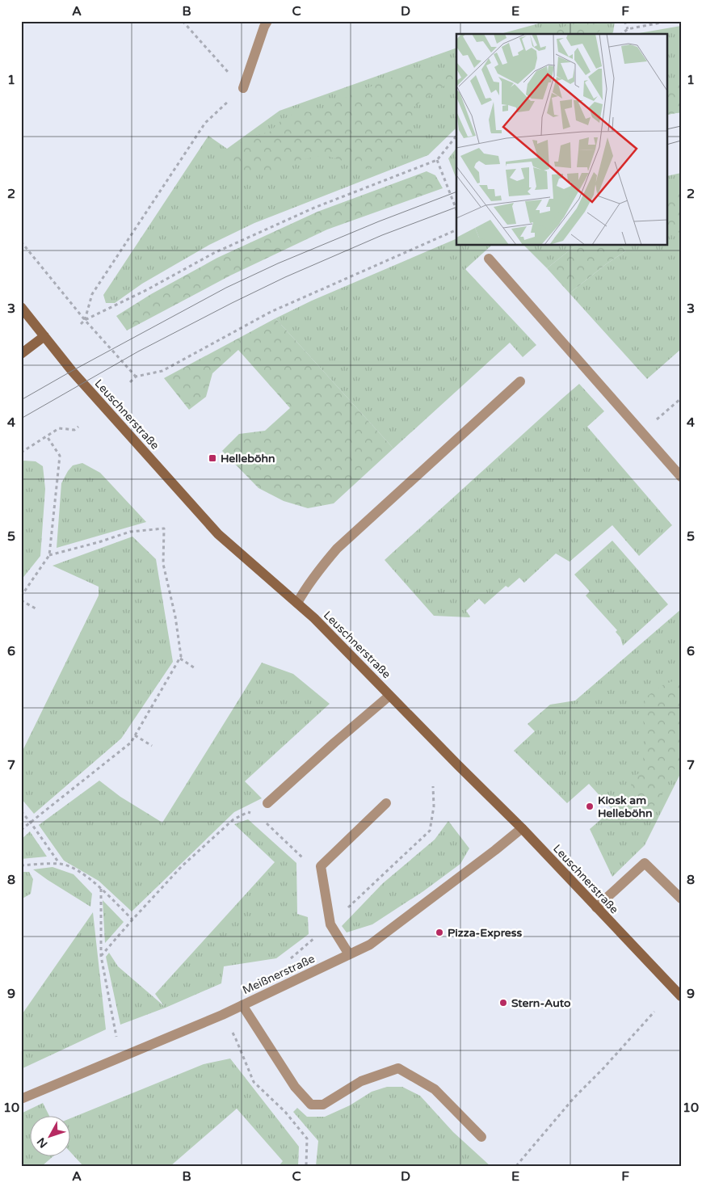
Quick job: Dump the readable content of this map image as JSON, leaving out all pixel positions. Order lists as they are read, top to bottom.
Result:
{
  "streets": {
    "main road": ["Leuschnerstraße"],
    "street": ["Meißnerstraße"]
  },
  "crossings": [
    ["Leuschnerstraße", "Meißnerstraße"]
  ],
  "places": {
    "transit": ["Helleböhn"],
    "other": ["Kiosk am Helleböhn", "Pizza-Express", "Stern-Auto"]
  },
  "north": "bottom left",
  "grid": {
    "columns": [
      "A",
      "B",
      "C",
      "D",
      "E",
      "F"
    ],
    "rows": [
      "1",
      "2",
      "3",
      "4",
      "5",
      "6",
      "7",
      "8",
      "9",
      "10"
    ]
  }
}
